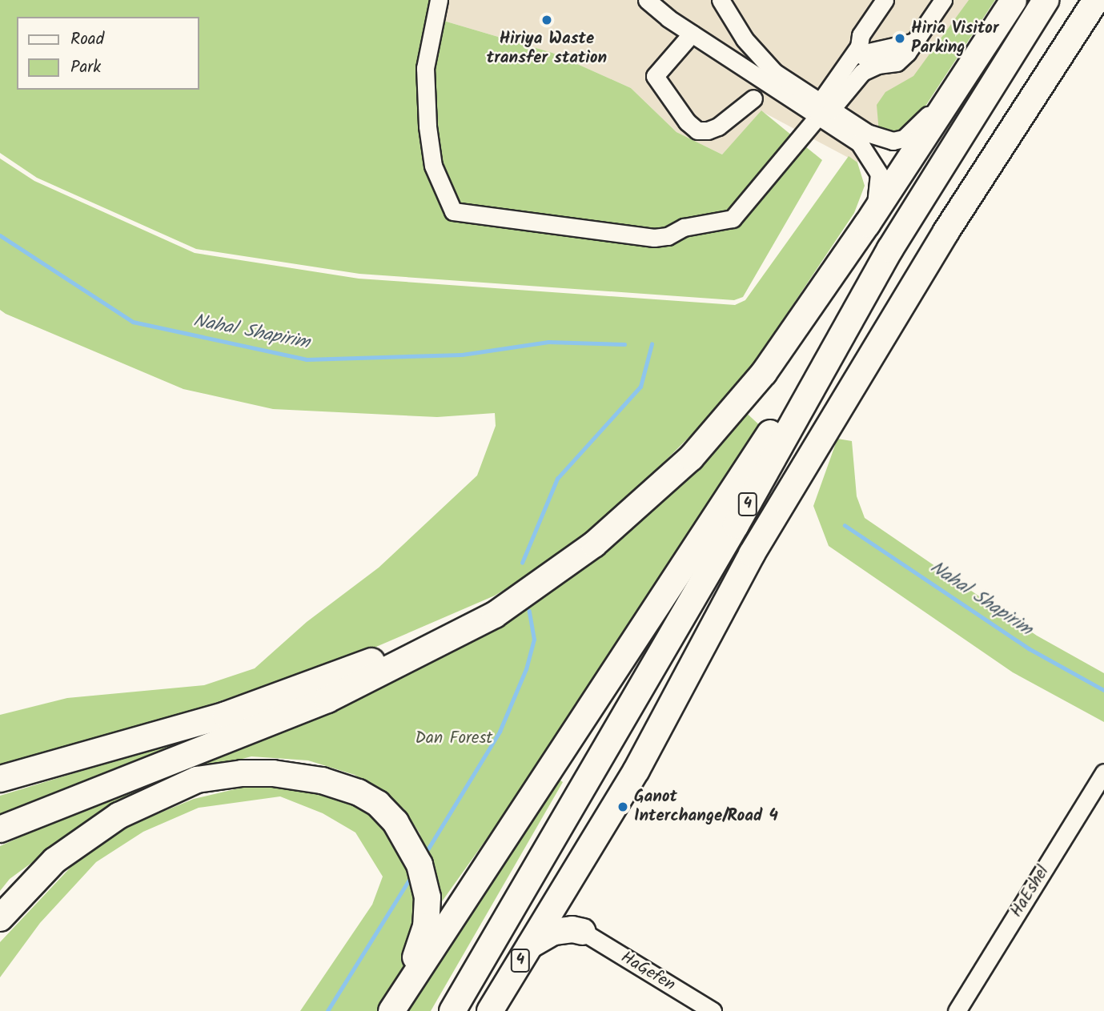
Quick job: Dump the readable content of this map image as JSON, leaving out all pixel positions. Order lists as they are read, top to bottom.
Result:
{
  "streets": {
    "highway": ["4"],
    "street": ["HaEshel", "HaGefen"]
  },
  "water": ["Nahal Shapirim"],
  "parks": ["Dan Forest"],
  "places": ["Hiriya Waste transfer station", "Hiria Visitor Parking", "Ganot Interchange/Road 4"],
  "legend": ["Road", "Park"]
}
